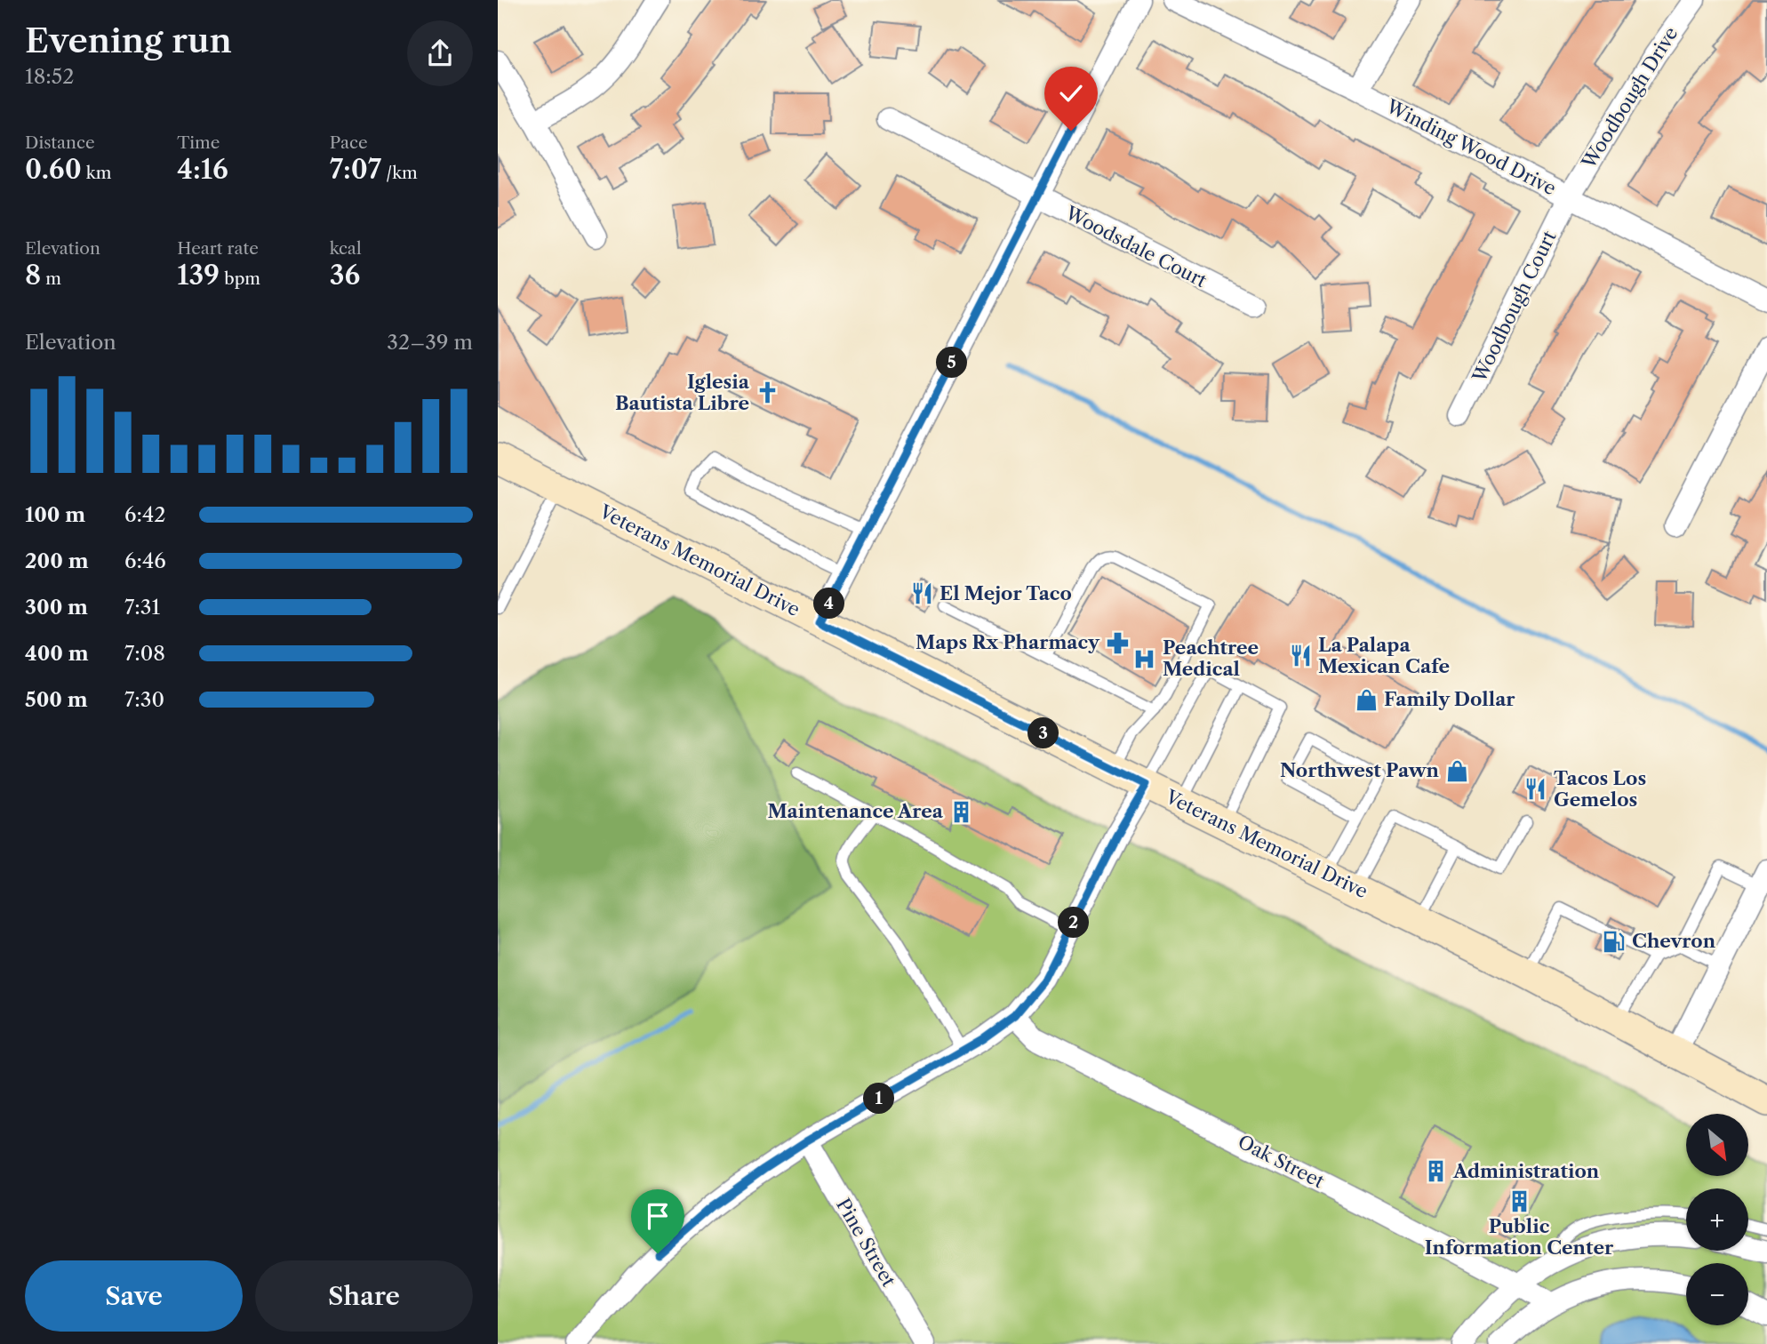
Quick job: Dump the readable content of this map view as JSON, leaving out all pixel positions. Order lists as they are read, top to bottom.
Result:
{
  "streets": {
    "main road": ["Veterans Memorial Drive"],
    "street": [
      "Woodbough Drive",
      "Winding Wood Drive",
      "Woodsdale Court",
      "Woodbough Court",
      "Oak Street",
      "Pine Street"
    ]
  },
  "crossings": [
    ["Woodbough Drive", "Winding Wood Drive"],
    ["Woodbough Drive", "Woodbough Court"],
    ["Winding Wood Drive", "Woodbough Court"]
  ],
  "places": {
    "church": ["Iglesia Bautista Libre"],
    "restaurant": ["El Mejor Taco", "La Palapa Mexican Cafe", "Tacos Los Gemelos"],
    "pharmacy": ["Maps Rx Pharmacy"],
    "hospital": ["Peachtree Medical"],
    "shop": ["Family Dollar", "Northwest Pawn"],
    "building": ["Maintenance Area", "Administration", "Public Information Center"],
    "fuel station": ["Chevron"]
  },
  "north": "bottom right",
  "page": {
    "heading": ["Evening run", "18:52"],
    "stats": [
      ["Distance", "0.60 km"],
      ["Time", "4:16"],
      ["Pace", "7:07 /km"],
      ["Elevation", "8 m"],
      ["Heart rate", "139 bpm"],
      ["kcal", "36"]
    ],
    "chart": ["Elevation", "32–39 m"],
    "pins": [
      "5",
      "4",
      "3",
      "2",
      "1"
    ],
    "list": [
      {
        "name": "100 m",
        "note": "6:42"
      },
      {
        "name": "200 m",
        "note": "6:46"
      },
      {
        "name": "300 m",
        "note": "7:31"
      },
      {
        "name": "400 m",
        "note": "7:08"
      },
      {
        "name": "500 m",
        "note": "7:30"
      }
    ],
    "map_buttons": ["+", "−"],
    "buttons": ["Save", "Share"]
  }
}
